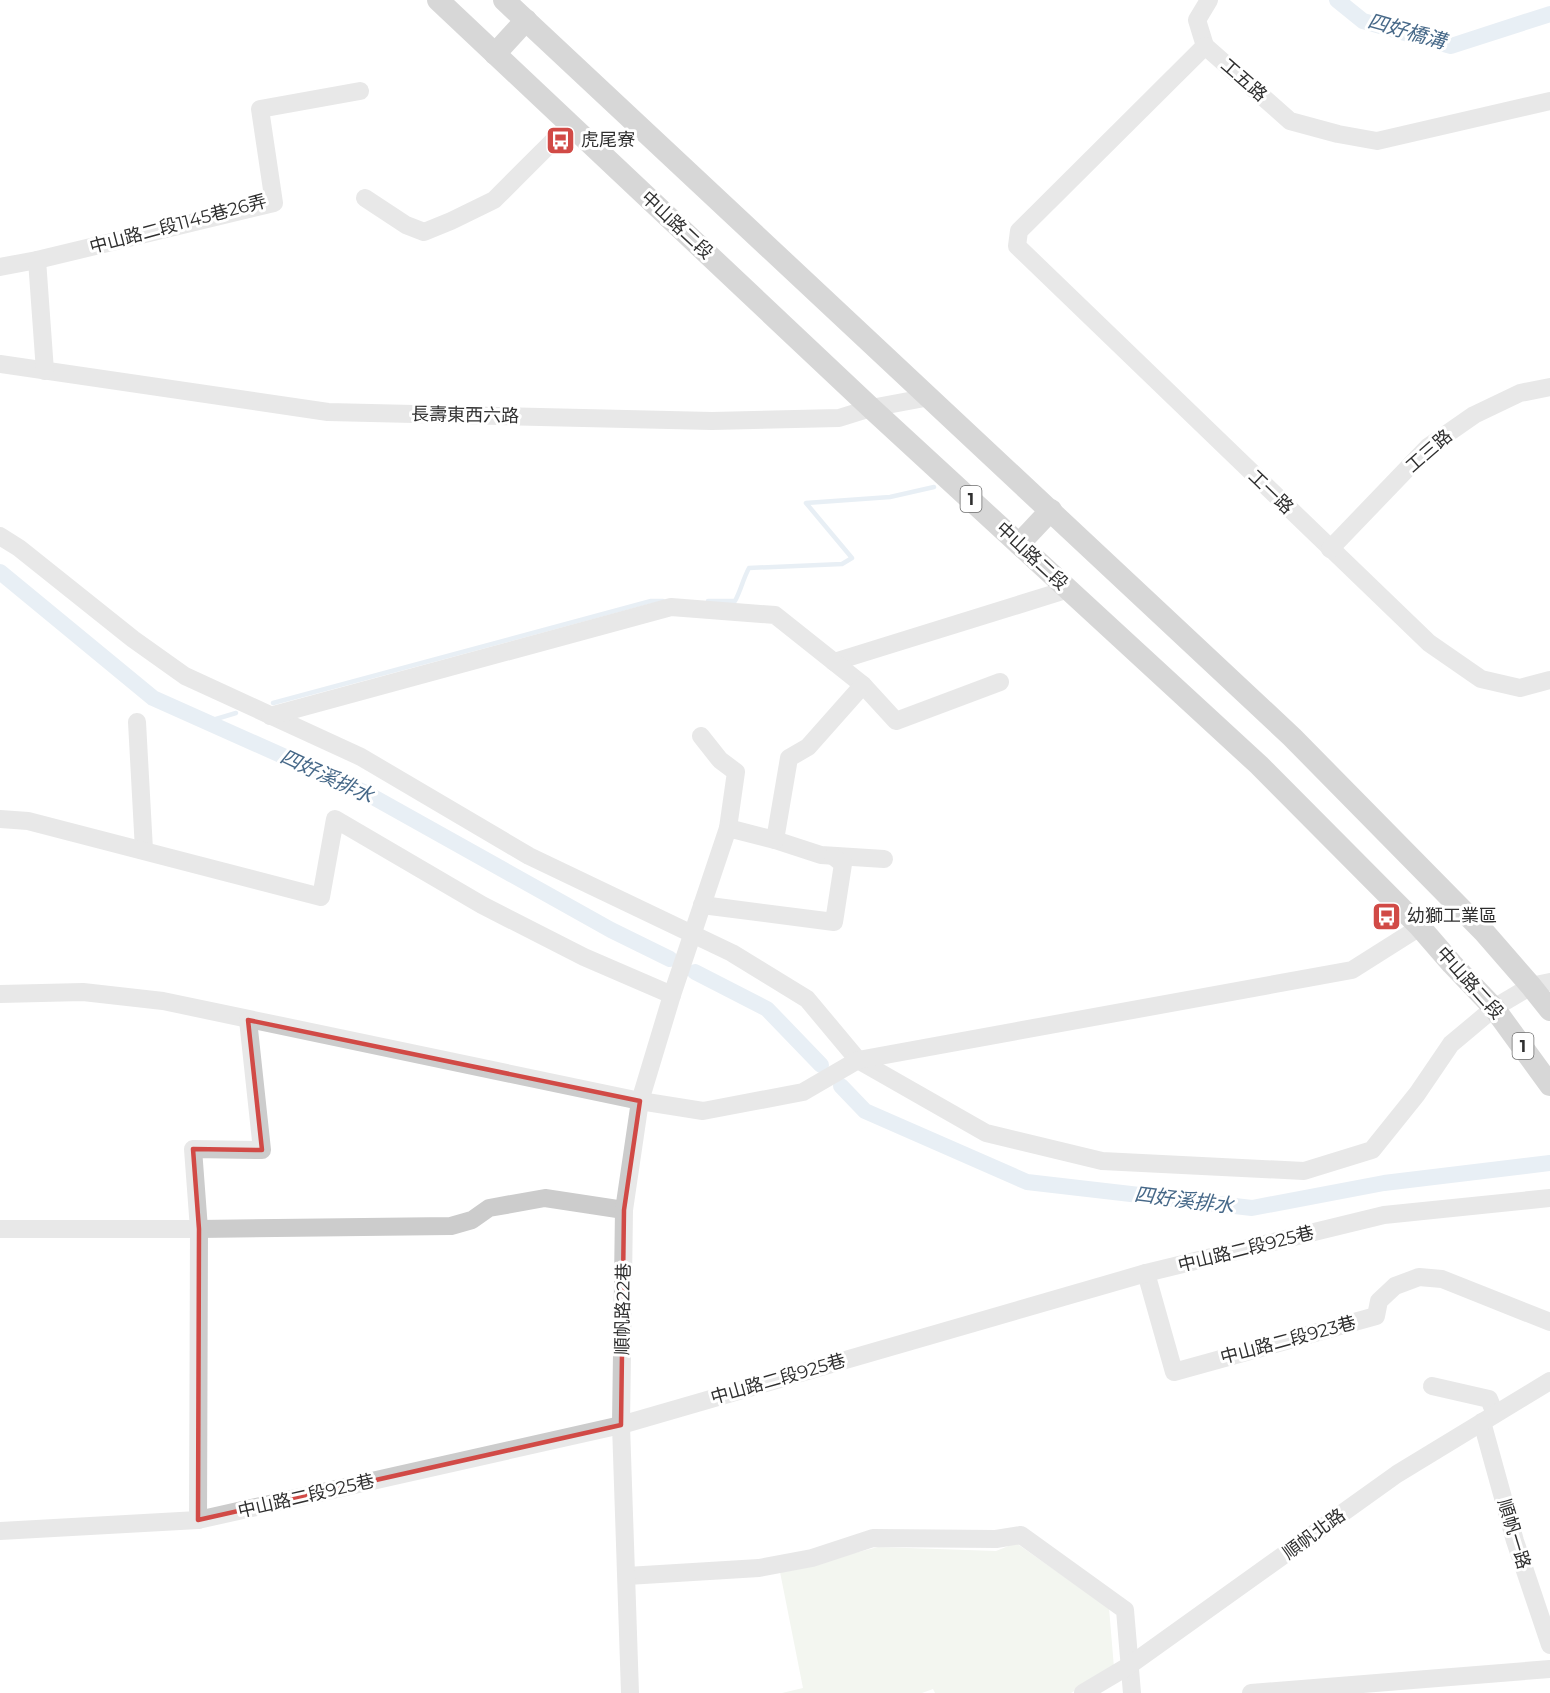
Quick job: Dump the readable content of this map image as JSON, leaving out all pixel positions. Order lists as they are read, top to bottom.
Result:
{
  "streets": {
    "main road": ["中山路二段", "1"],
    "street": [
      "工五路",
      "中山路二段1145巷26弄",
      "長壽東西六路",
      "工三路",
      "工一路",
      "中山路二段925巷",
      "順帆路22巷",
      "中山路二段923巷",
      "順帆北路",
      "順帆一路"
    ]
  },
  "crossings": [
    ["工五路", "工一路"],
    ["中山路二段", "長壽東西六路"],
    ["工三路", "工一路"],
    ["中山路二段925巷", "順帆路22巷"],
    ["中山路二段925巷", "中山路二段923巷"],
    ["順帆北路", "順帆一路"]
  ],
  "water": ["四好橋溝", "四好溪排水"],
  "places": {
    "bus stop": ["虎尾寮", "幼獅工業區"]
  }
}
